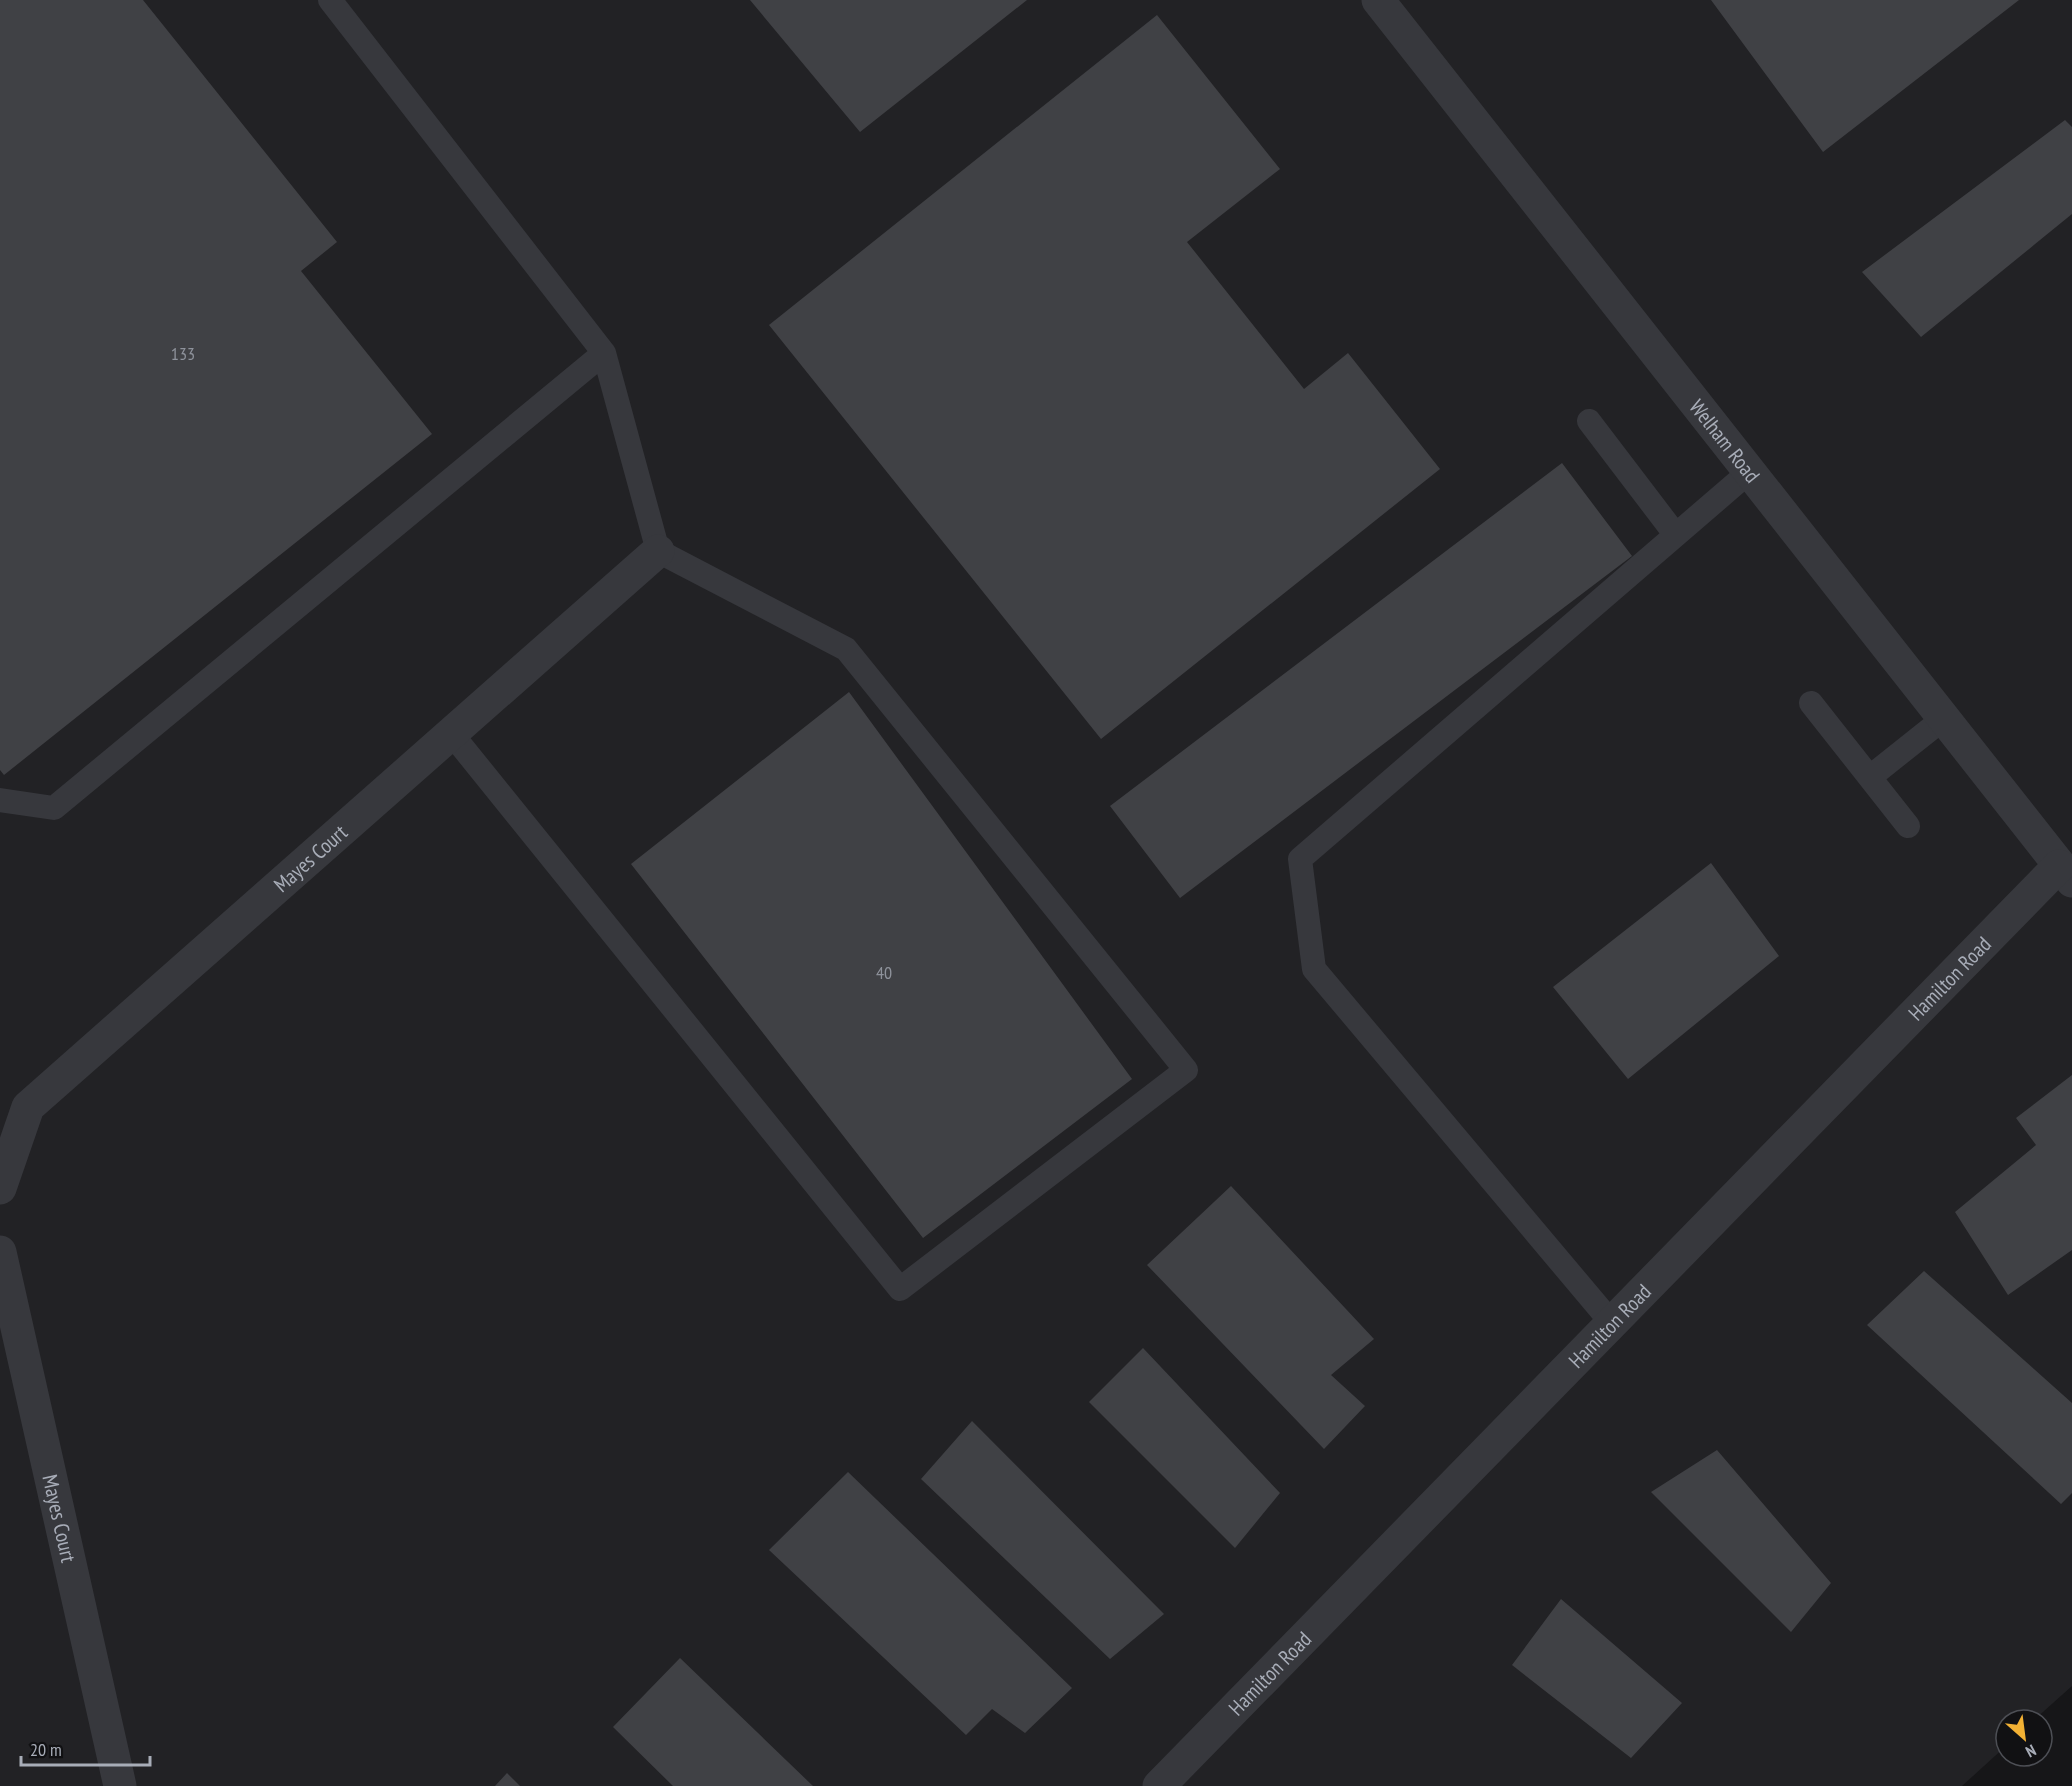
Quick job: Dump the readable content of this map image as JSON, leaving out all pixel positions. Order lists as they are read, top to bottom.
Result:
{
  "streets": {
    "street": ["Welham Road", "Mayes Court", "Hamilton Road"]
  },
  "crossings": [
    ["Welham Road", "Hamilton Road"]
  ],
  "house_numbers": ["133", "40"],
  "scale_bar": "20 m",
  "north": "bottom right"
}
